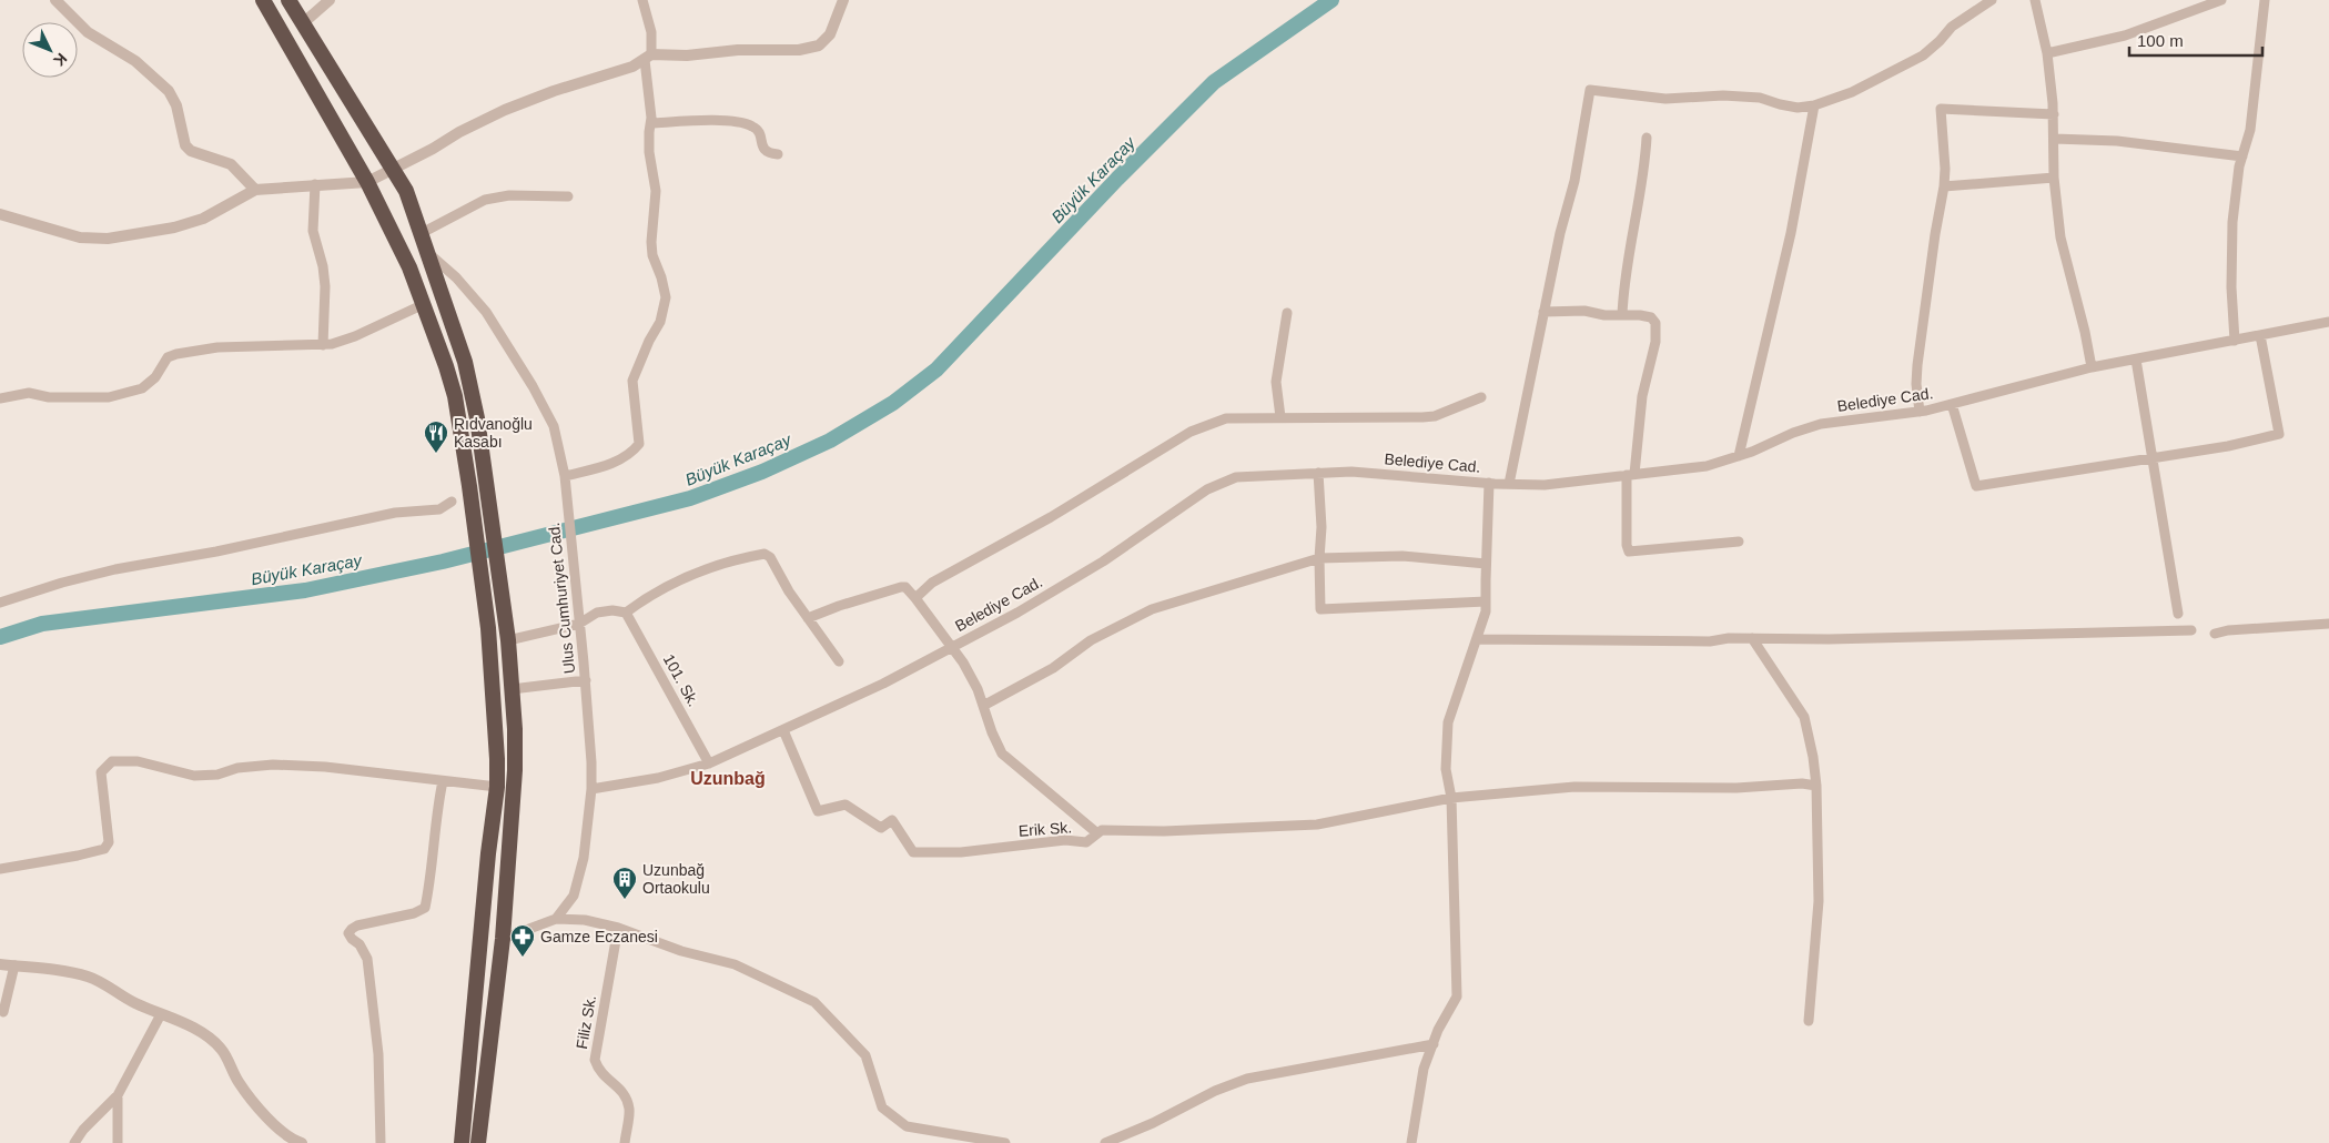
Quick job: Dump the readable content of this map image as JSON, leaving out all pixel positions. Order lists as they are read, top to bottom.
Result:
{
  "streets": {
    "street": [
      "Belediye Cad.",
      "Ulus Cumhuriyet Cad.",
      "101. Sk.",
      "Erik Sk.",
      "Filiz Sk."
    ]
  },
  "crossings": [
    ["Belediye Cad.", "Ulus Cumhuriyet Cad."],
    ["Belediye Cad.", "101. Sk."],
    ["Belediye Cad.", "Erik Sk."]
  ],
  "districts": ["Uzunbağ"],
  "water": ["Büyük Karaçay"],
  "places": {
    "restaurant": ["Rıdvanoğlu Kasabı"],
    "building": ["Uzunbağ Ortaokulu"],
    "pharmacy": ["Gamze Eczanesi"]
  },
  "scale_bar": "100 m",
  "north": "bottom right"
}
